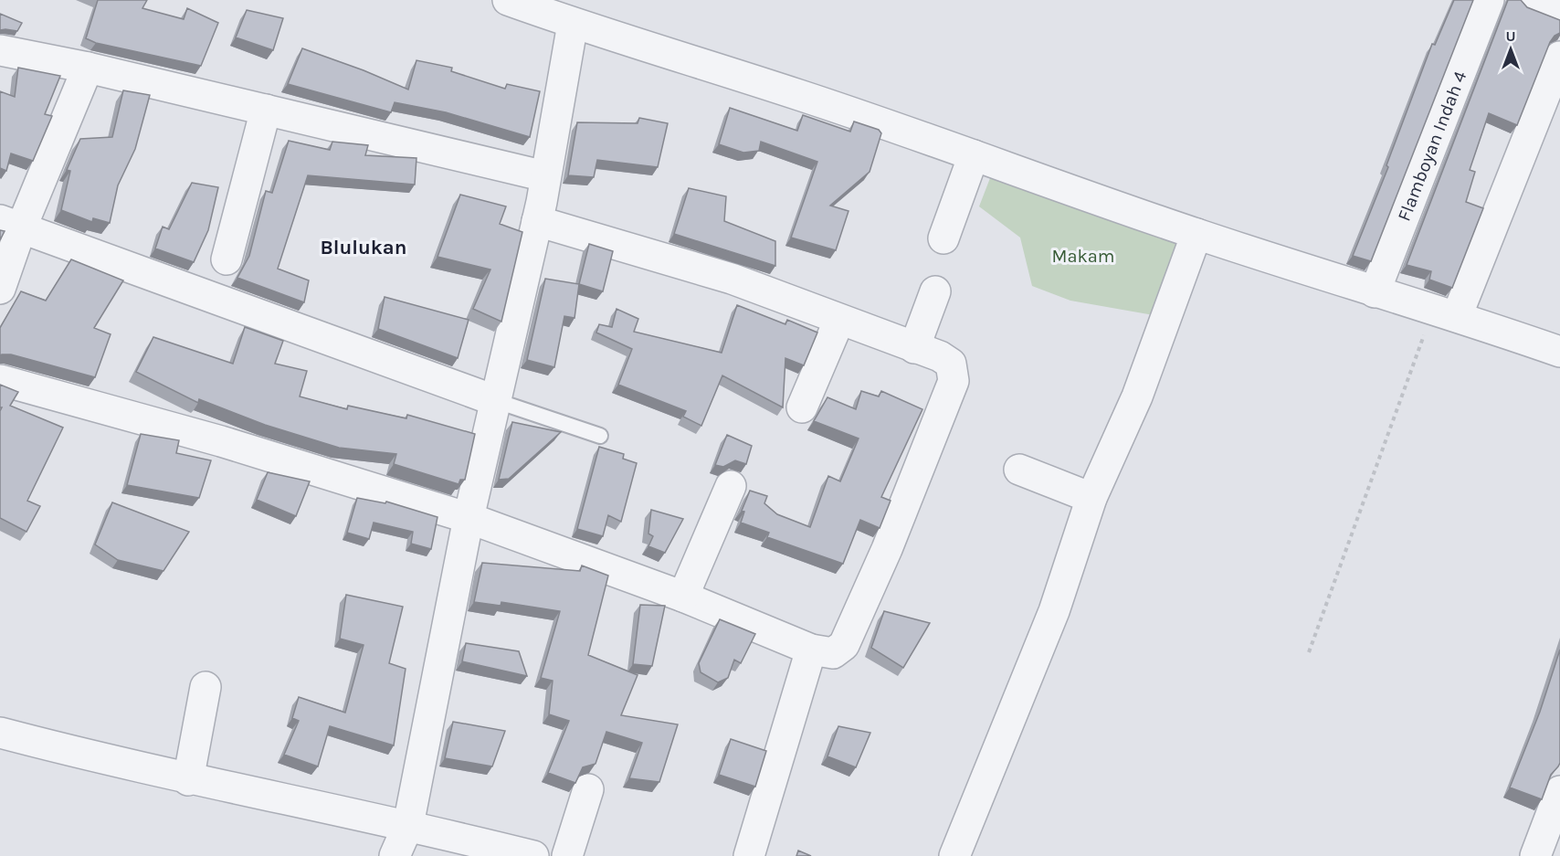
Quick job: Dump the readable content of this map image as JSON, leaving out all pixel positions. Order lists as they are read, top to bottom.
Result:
{
  "streets": {
    "street": ["Flamboyan Indah 4"]
  },
  "districts": ["Blulukan"],
  "parks": ["Makam"],
  "north": "top"
}
